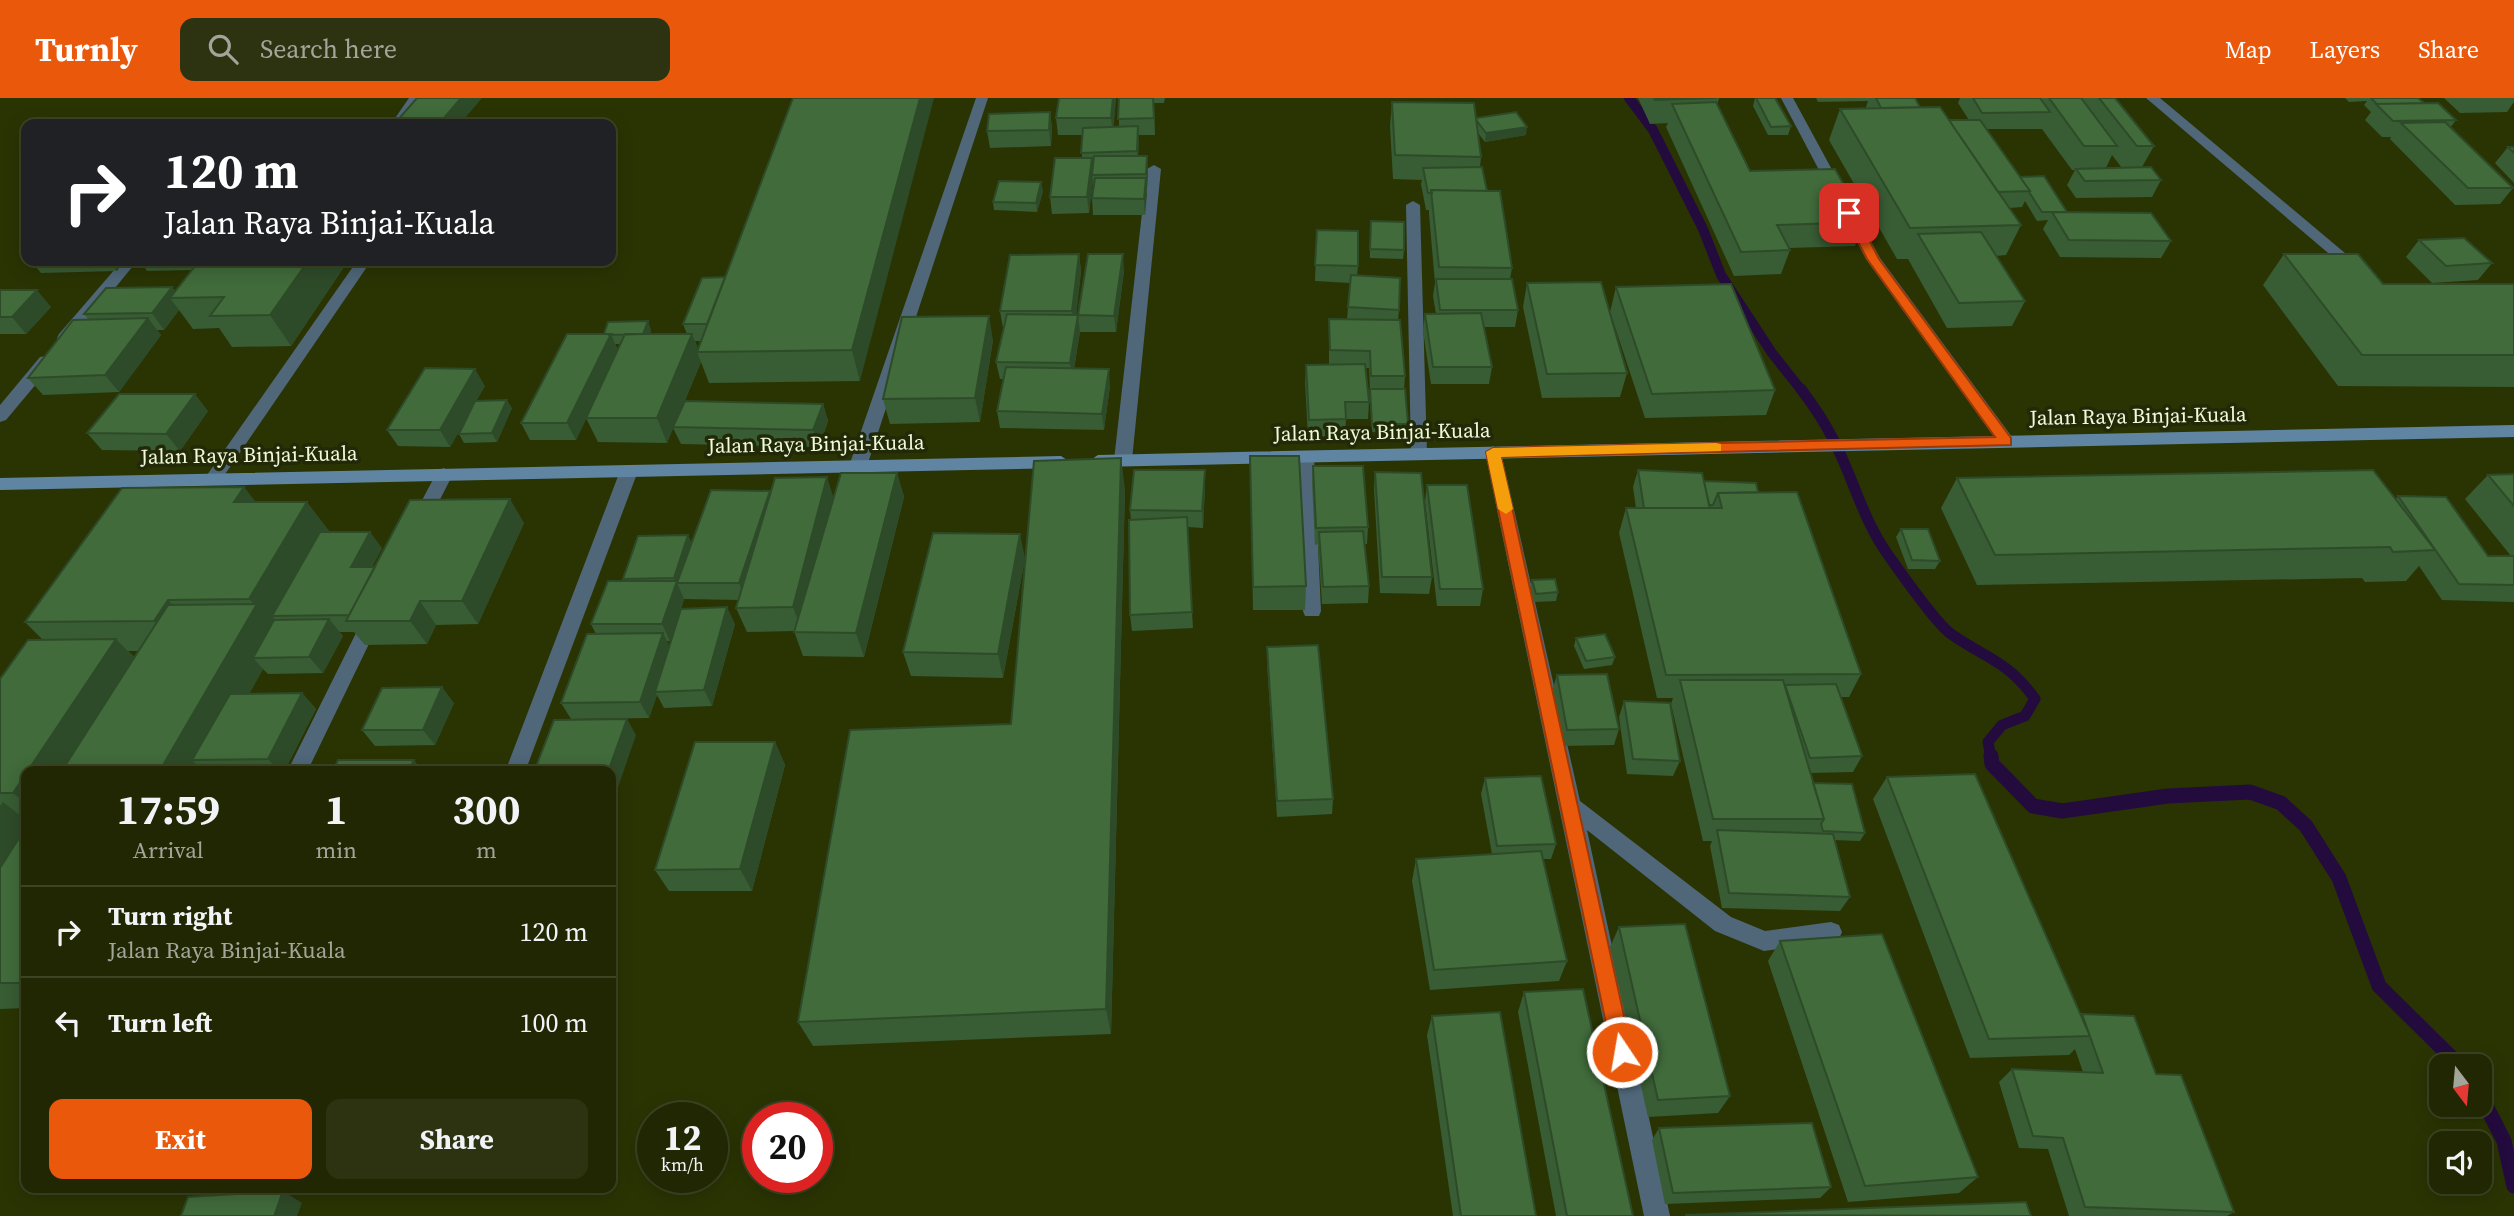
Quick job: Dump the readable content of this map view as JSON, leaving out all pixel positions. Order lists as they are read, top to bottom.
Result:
{
  "streets": {
    "main road": ["Jalan Raya Binjai-Kuala"]
  },
  "north": "bottom",
  "page": {
    "header": "Turnly",
    "search": "Search here",
    "nav": ["Map", "Layers", "Share"],
    "turn": ["120 m", "Jalan Raya Binjai-Kuala"],
    "eta": [
      "17:59",
      "Arrival",
      "1",
      "min",
      "300",
      "m"
    ],
    "list": [
      {
        "name": "Turn right",
        "note": "Jalan Raya Binjai-Kuala",
        "value": "120 m"
      },
      {
        "name": "Turn left",
        "value": "100 m"
      }
    ],
    "buttons": ["Exit", "Share"],
    "speed": "12 km/h",
    "limit": "20"
  }
}
